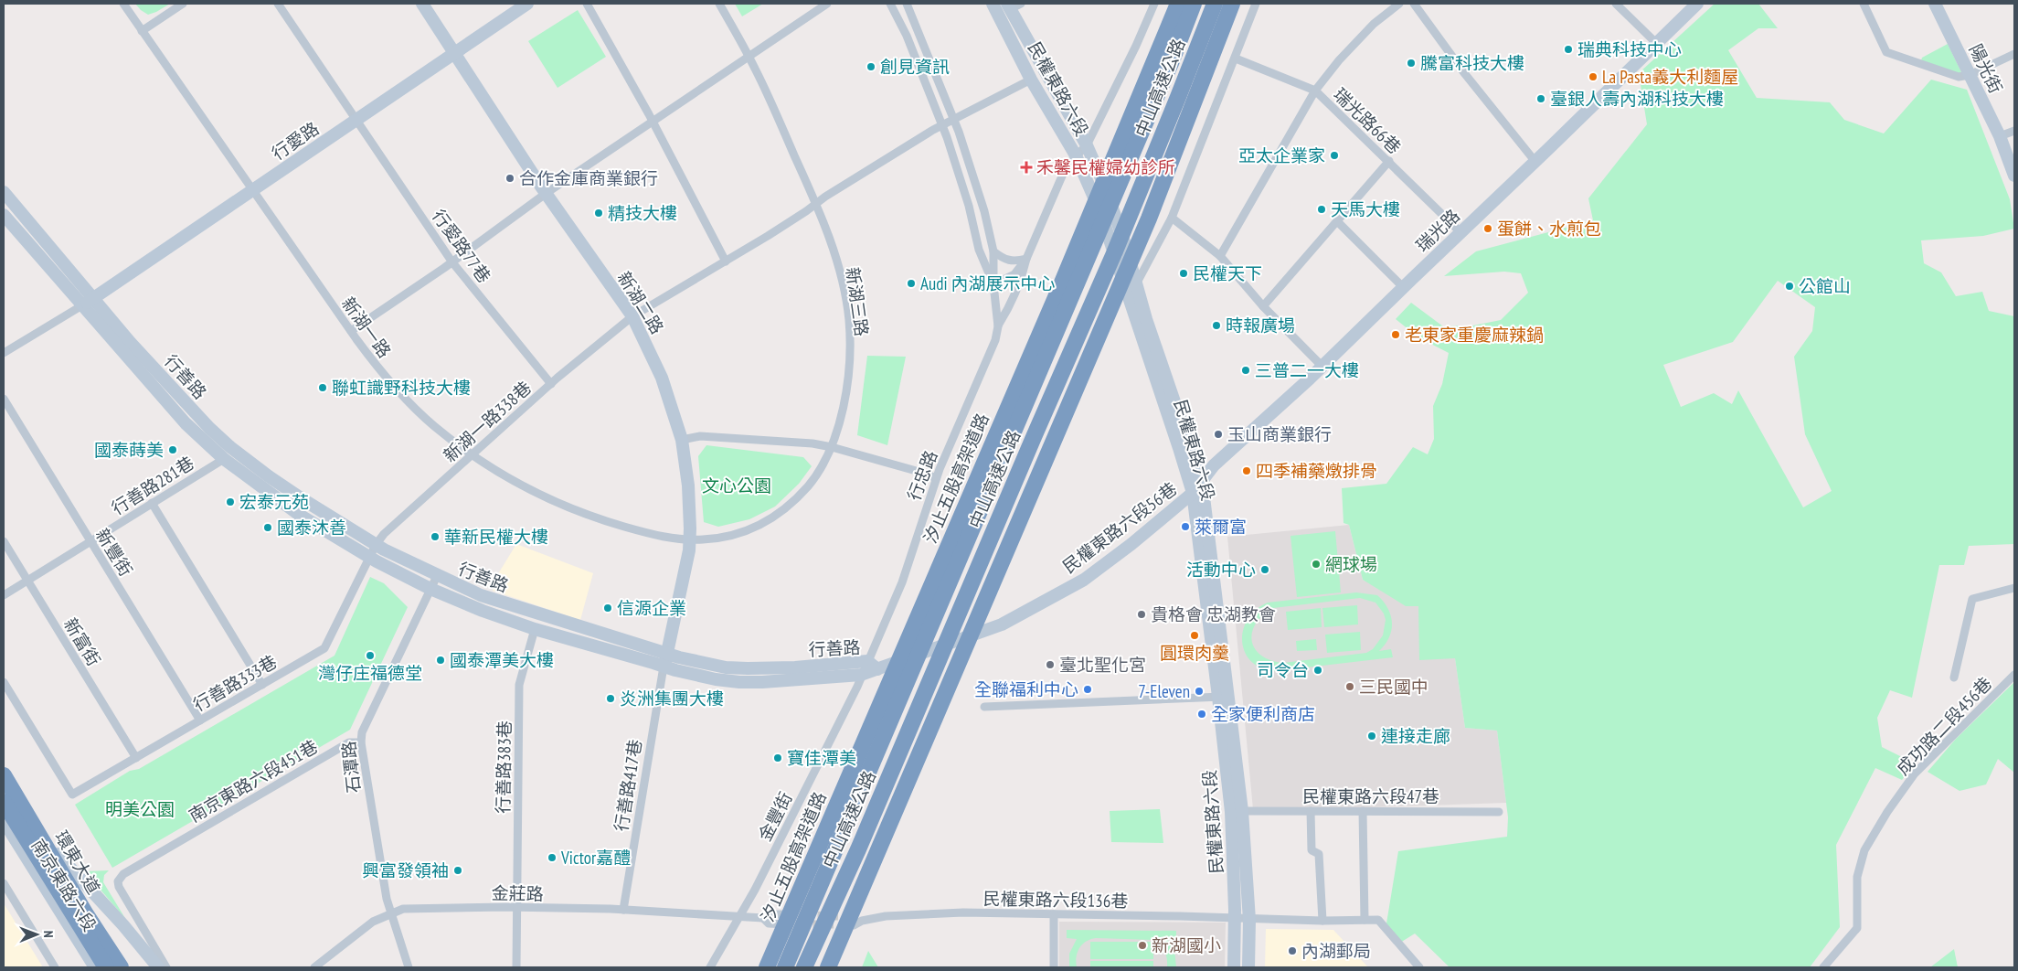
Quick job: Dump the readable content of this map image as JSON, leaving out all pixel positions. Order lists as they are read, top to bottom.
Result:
{
  "streets": {
    "highway": ["中山高速公路", "汐止五股高架道路", "環東大道"],
    "street": [
      "陽光街",
      "民權東路六段",
      "瑞光路66巷",
      "行愛路",
      "瑞光路",
      "行愛路77巷",
      "新湖三路",
      "新湖二路",
      "新湖一路",
      "行善路",
      "新湖一路338巷",
      "行忠路",
      "行善路281巷",
      "民權東路六段56巷",
      "新豐街",
      "新富街",
      "行善路333巷",
      "成功路二段456巷",
      "石潭路",
      "行善路383巷",
      "南京東路六段451巷",
      "行善路417巷",
      "民權東路六段47巷",
      "金豐街",
      "南京東路六段",
      "金莊路",
      "民權東路六段136巷"
    ]
  },
  "crossings": [
    ["民權東路六段", "瑞光路"],
    ["民權東路六段", "新湖一路338巷"],
    ["民權東路六段", "民權東路六段56巷"],
    ["民權東路六段", "民權東路六段47巷"],
    ["民權東路六段", "民權東路六段136巷"],
    ["瑞光路66巷", "瑞光路"],
    ["行愛路", "行愛路77巷"],
    ["行愛路", "新湖二路"],
    ["行愛路", "新湖一路"],
    ["行愛路", "行善路"],
    ["瑞光路", "民權東路六段56巷"],
    ["行愛路77巷", "新湖一路338巷"],
    ["新湖三路", "新湖二路"],
    ["新湖三路", "新湖一路"],
    ["新湖三路", "新湖一路338巷"],
    ["新湖二路", "新湖一路"],
    ["新湖二路", "行善路"],
    ["新湖二路", "新湖一路338巷"],
    ["新湖二路", "行善路417巷"],
    ["新湖一路", "新湖一路338巷"],
    ["行善路", "新湖一路338巷"],
    ["行善路", "行忠路"],
    ["行善路", "行善路281巷"],
    ["行善路", "民權東路六段56巷"],
    ["行善路", "行善路333巷"],
    ["行善路", "石潭路"],
    ["行善路", "行善路383巷"],
    ["行善路", "行善路417巷"],
    ["行善路", "金豐街"],
    ["新湖一路338巷", "行忠路"],
    ["新湖一路338巷", "行善路333巷"],
    ["行忠路", "金豐街"],
    ["行善路281巷", "新豐街"],
    ["行善路281巷", "新富街"],
    ["新豐街", "行善路333巷"],
    ["新富街", "行善路333巷"],
    ["石潭路", "南京東路六段451巷"],
    ["石潭路", "金莊路"],
    ["行善路383巷", "金莊路"],
    ["行善路417巷", "金莊路"],
    ["金豐街", "金莊路"],
    ["環東大道", "南京東路六段"]
  ],
  "parks": ["文心公園", "明美公園"],
  "places": {
    "other": [
      "瑞典科技中心",
      "騰富科技大樓",
      "創見資訊",
      "La Pasta義大利麵屋",
      "臺銀人壽內湖科技大樓",
      "亞太企業家",
      "合作金庫商業銀行",
      "天馬大樓",
      "精技大樓",
      "蛋餅、水煎包",
      "民權天下",
      "Audi 內湖展示中心",
      "公館山",
      "時報廣場",
      "老東家重慶麻辣鍋",
      "三普二一大樓",
      "聯虹識野科技大樓",
      "玉山商業銀行",
      "國泰蒔美",
      "四季補藥燉排骨",
      "宏泰元苑",
      "萊爾富",
      "國泰沐善",
      "華新民權大樓",
      "網球場",
      "活動中心",
      "信源企業",
      "貴格會 忠湖教會",
      "圓環肉羹",
      "灣仔庄福德堂",
      "國泰潭美大樓",
      "臺北聖化宮",
      "司令台",
      "三民國中",
      "全聯福利中心",
      "7-Eleven",
      "炎洲集團大樓",
      "全家便利商店",
      "連接走廊",
      "寶佳潭美",
      "Victor嘉醴",
      "興富發領袖",
      "新湖國小",
      "內湖郵局"
    ],
    "health": ["禾馨民權婦幼診所"]
  },
  "north": "right"
}
